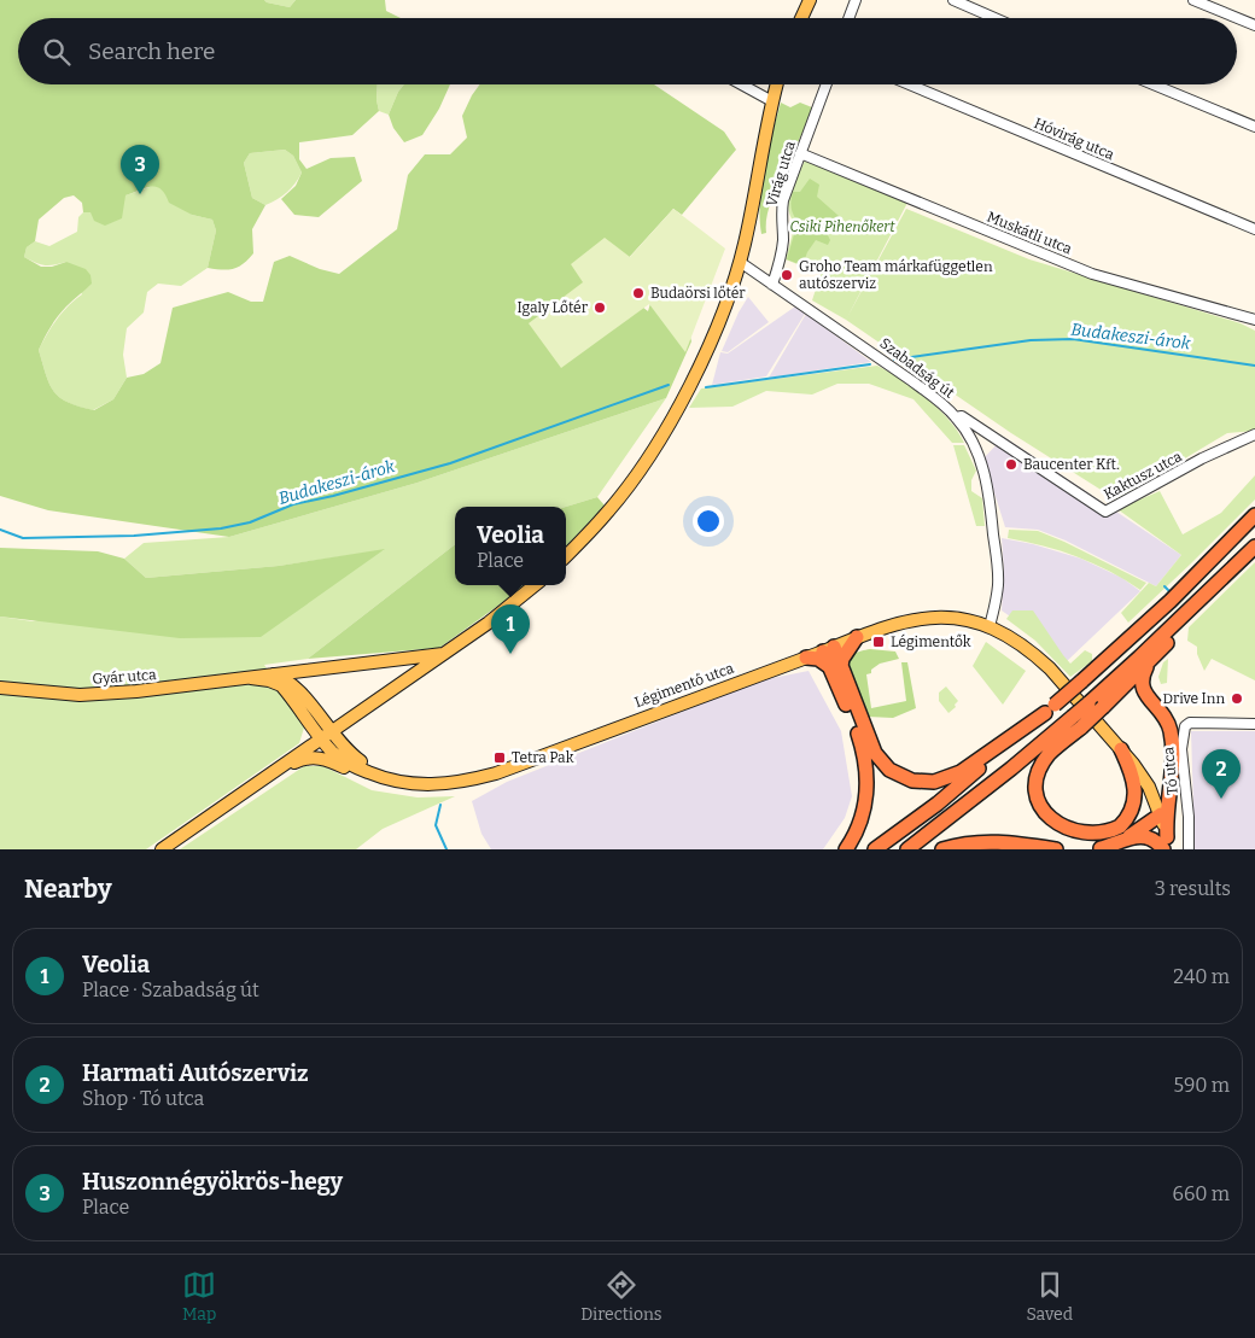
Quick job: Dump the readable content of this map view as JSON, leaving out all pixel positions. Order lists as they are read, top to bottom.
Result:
{
  "streets": {
    "main road": ["Gyár utca", "Légimentő utca"],
    "street": [
      "Hóvirág utca",
      "Virág utca",
      "Muskátli utca",
      "Szabadság út",
      "Kaktusz utca",
      "Tó utca"
    ]
  },
  "crossings": [
    ["Virág utca", "Muskátli utca"],
    ["Virág utca", "Szabadság út"],
    ["Szabadság út", "Kaktusz utca"],
    ["Szabadság út", "Légimentő utca"],
    ["Gyár utca", "Légimentő utca"]
  ],
  "water": ["Budakeszi-árok"],
  "parks": ["Csiki Pihenőkert"],
  "places": {
    "other": [
      "Groho Team márkafüggetlen autószerviz",
      "Budaörsi lőtér",
      "Igaly Lőtér",
      "Baucenter Kft.",
      "Drive Inn"
    ],
    "transit": ["Légimentők", "Tetra Pak"]
  },
  "page": {
    "search": "Search here",
    "pins": ["3", "1", "2"],
    "popup": ["Veolia", "Place"],
    "heading": ["Nearby", "3 results"],
    "list": [
      {
        "mark": "1",
        "name": "Veolia",
        "note": "Place · Szabadság út",
        "value": "240 m"
      },
      {
        "mark": "2",
        "name": "Harmati Autószerviz",
        "note": "Shop · Tó utca",
        "value": "590 m"
      },
      {
        "mark": "3",
        "name": "Huszonnégyökrös-hegy",
        "note": "Place",
        "value": "660 m"
      }
    ],
    "nav": ["Map", "Directions", "Saved"]
  }
}
